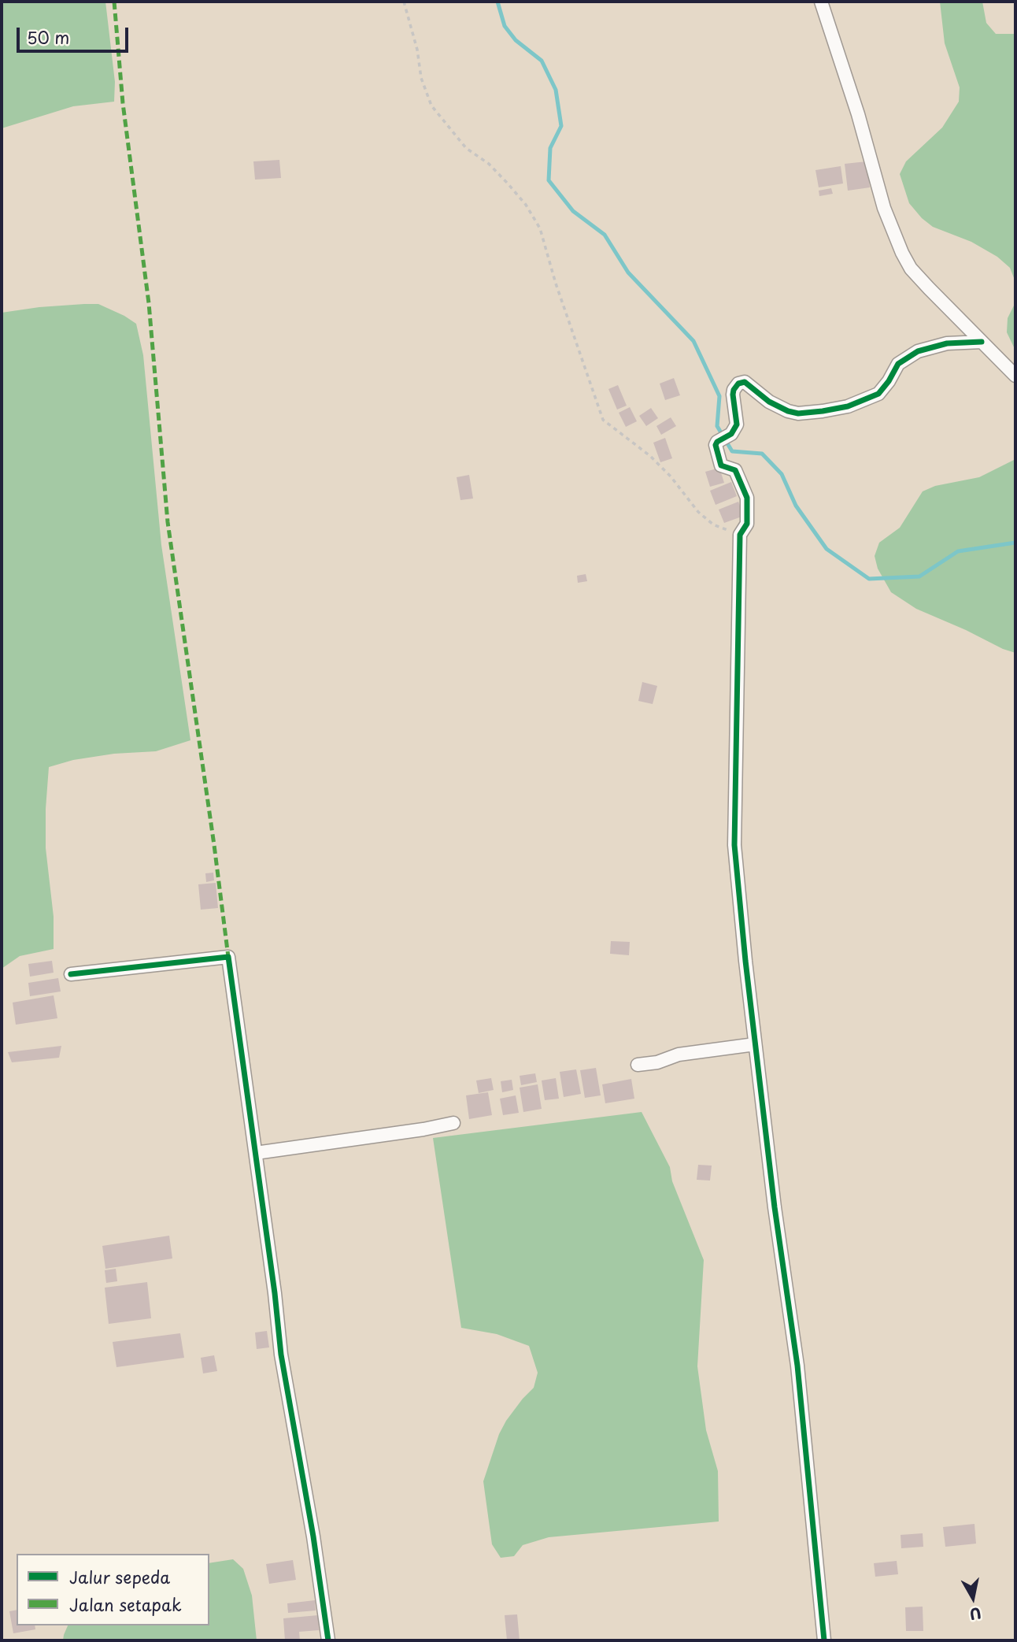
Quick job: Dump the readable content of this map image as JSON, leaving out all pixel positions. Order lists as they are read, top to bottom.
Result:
{
  "legend": ["Jalur sepeda", "Jalan setapak"],
  "scale_bar": "50 m",
  "north": "bottom"
}
